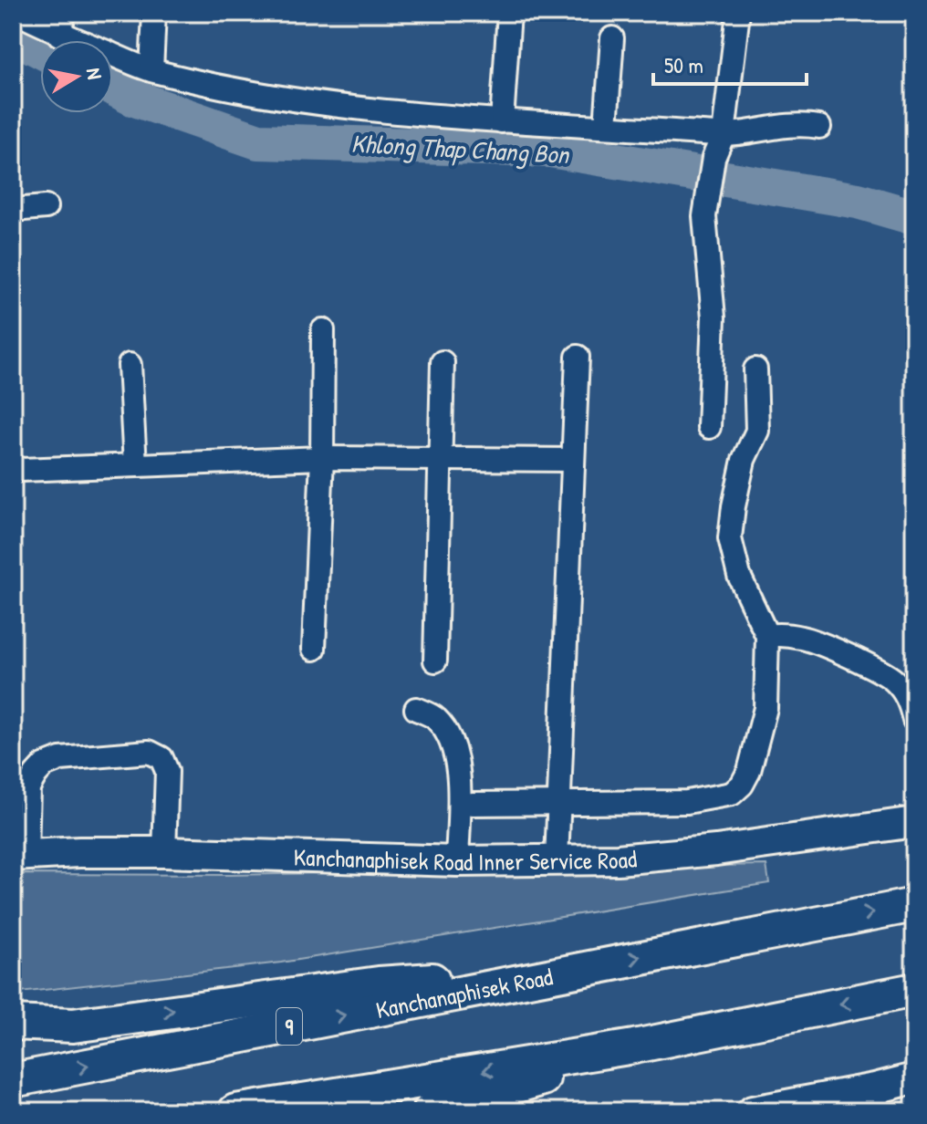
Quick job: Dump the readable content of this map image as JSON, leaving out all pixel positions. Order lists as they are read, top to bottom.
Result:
{
  "streets": {
    "highway": ["Kanchanaphisek Road", "9"],
    "main road": ["Kanchanaphisek Road Inner Service Road"]
  },
  "water": ["Khlong Thap Chang Bon"],
  "scale_bar": "50 m",
  "north": "right"
}
